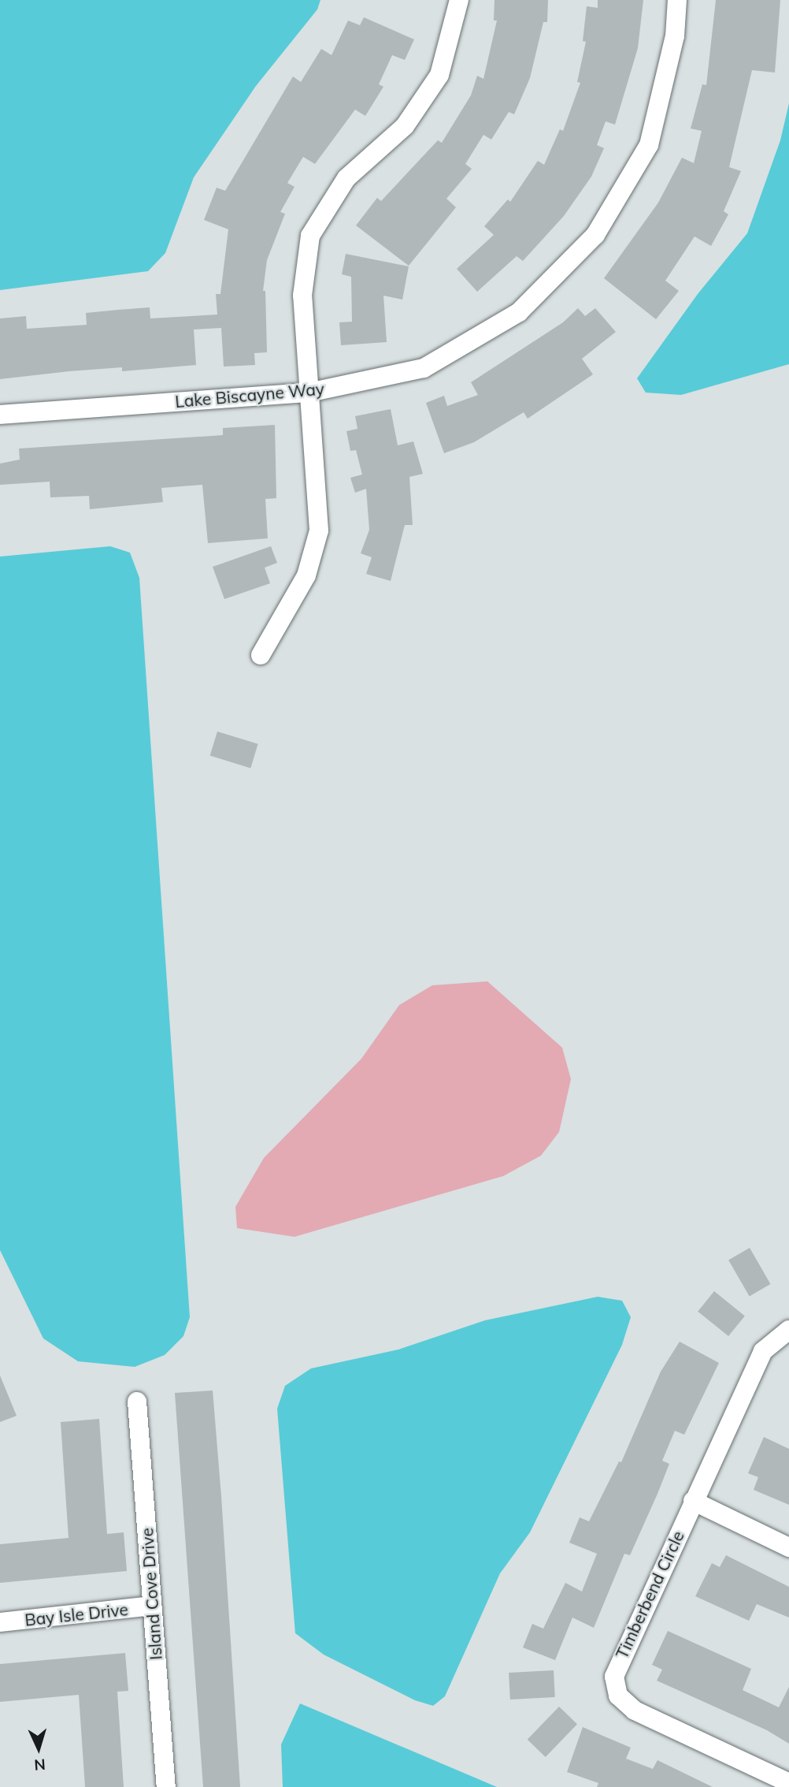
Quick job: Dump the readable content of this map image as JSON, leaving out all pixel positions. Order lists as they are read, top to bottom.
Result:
{
  "streets": {
    "street": [
      "Lake Biscayne Way",
      "Island Cove Drive",
      "Timberbend Circle",
      "Bay Isle Drive"
    ]
  },
  "crossings": [
    ["Island Cove Drive", "Bay Isle Drive"]
  ],
  "north": "bottom"
}
